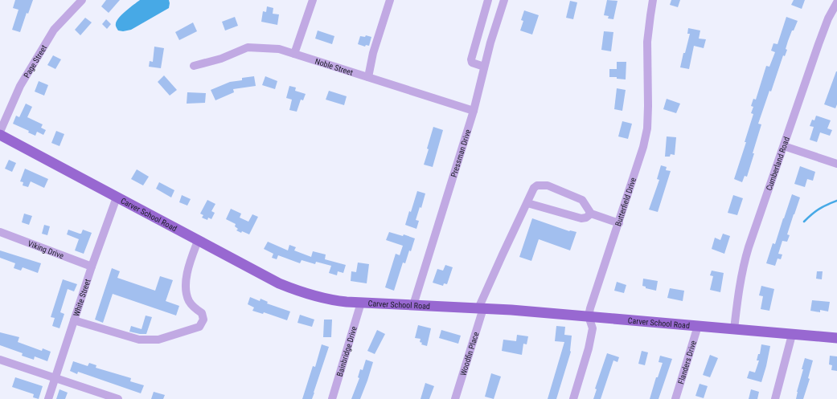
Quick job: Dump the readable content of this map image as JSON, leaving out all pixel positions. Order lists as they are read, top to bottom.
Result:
{
  "streets": {
    "main road": ["Carver School Road"],
    "street": [
      "Page Street",
      "Noble Street",
      "Pressman Drive",
      "Cumberland Road",
      "Butterfield Drive",
      "Viking Drive",
      "White Street",
      "Bainbridge Drive",
      "Woodfin Place",
      "Flanders Drive"
    ]
  },
  "crossings": [
    ["Noble Street", "Pressman Drive"],
    ["Pressman Drive", "Carver School Road"],
    ["Cumberland Road", "Carver School Road"],
    ["Butterfield Drive", "Carver School Road"],
    ["Carver School Road", "White Street"],
    ["Carver School Road", "Bainbridge Drive"],
    ["Carver School Road", "Woodfin Place"],
    ["Carver School Road", "Flanders Drive"],
    ["Viking Drive", "White Street"]
  ]
}
